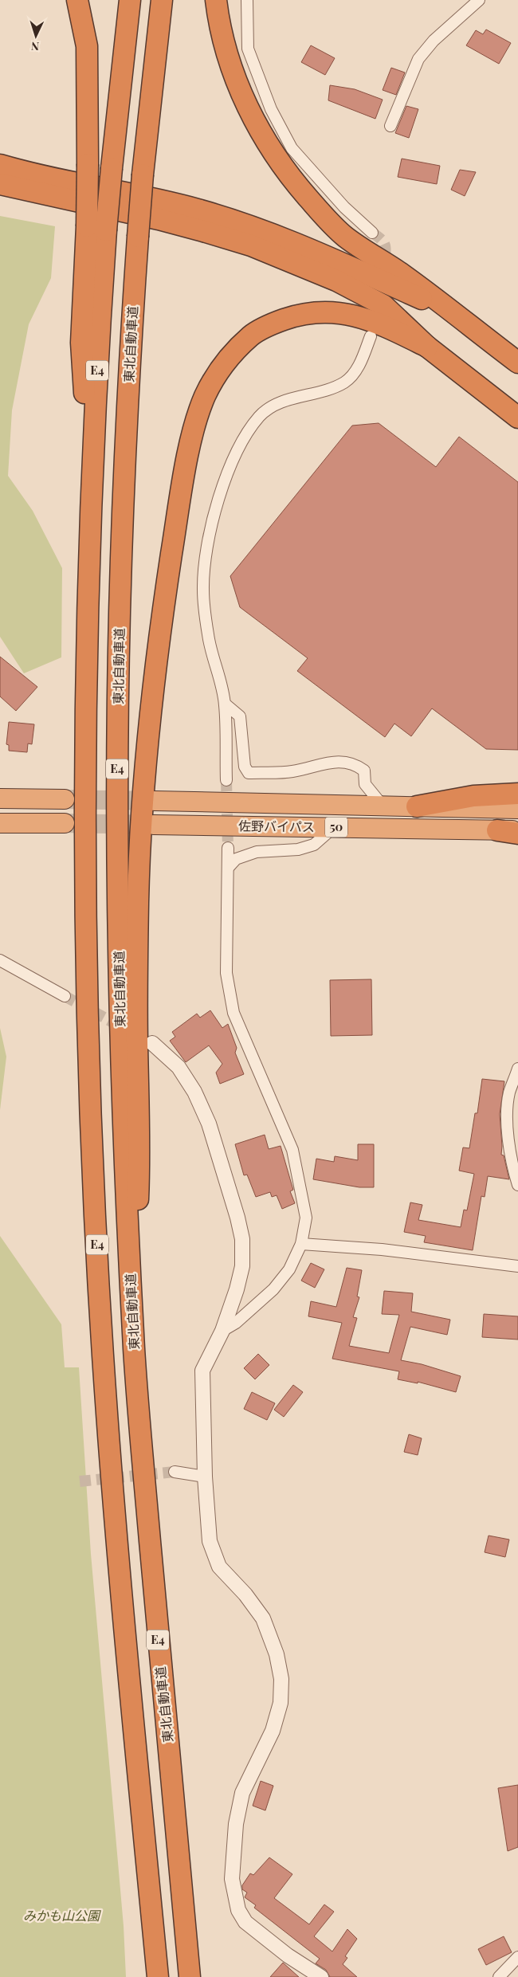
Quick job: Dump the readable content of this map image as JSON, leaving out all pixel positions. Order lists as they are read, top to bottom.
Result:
{
  "streets": {
    "highway": [
      "東北自動車道",
      "E4",
      "佐野バイパス",
      "50"
    ]
  },
  "parks": ["みかも山公園"],
  "north": "bottom"
}
